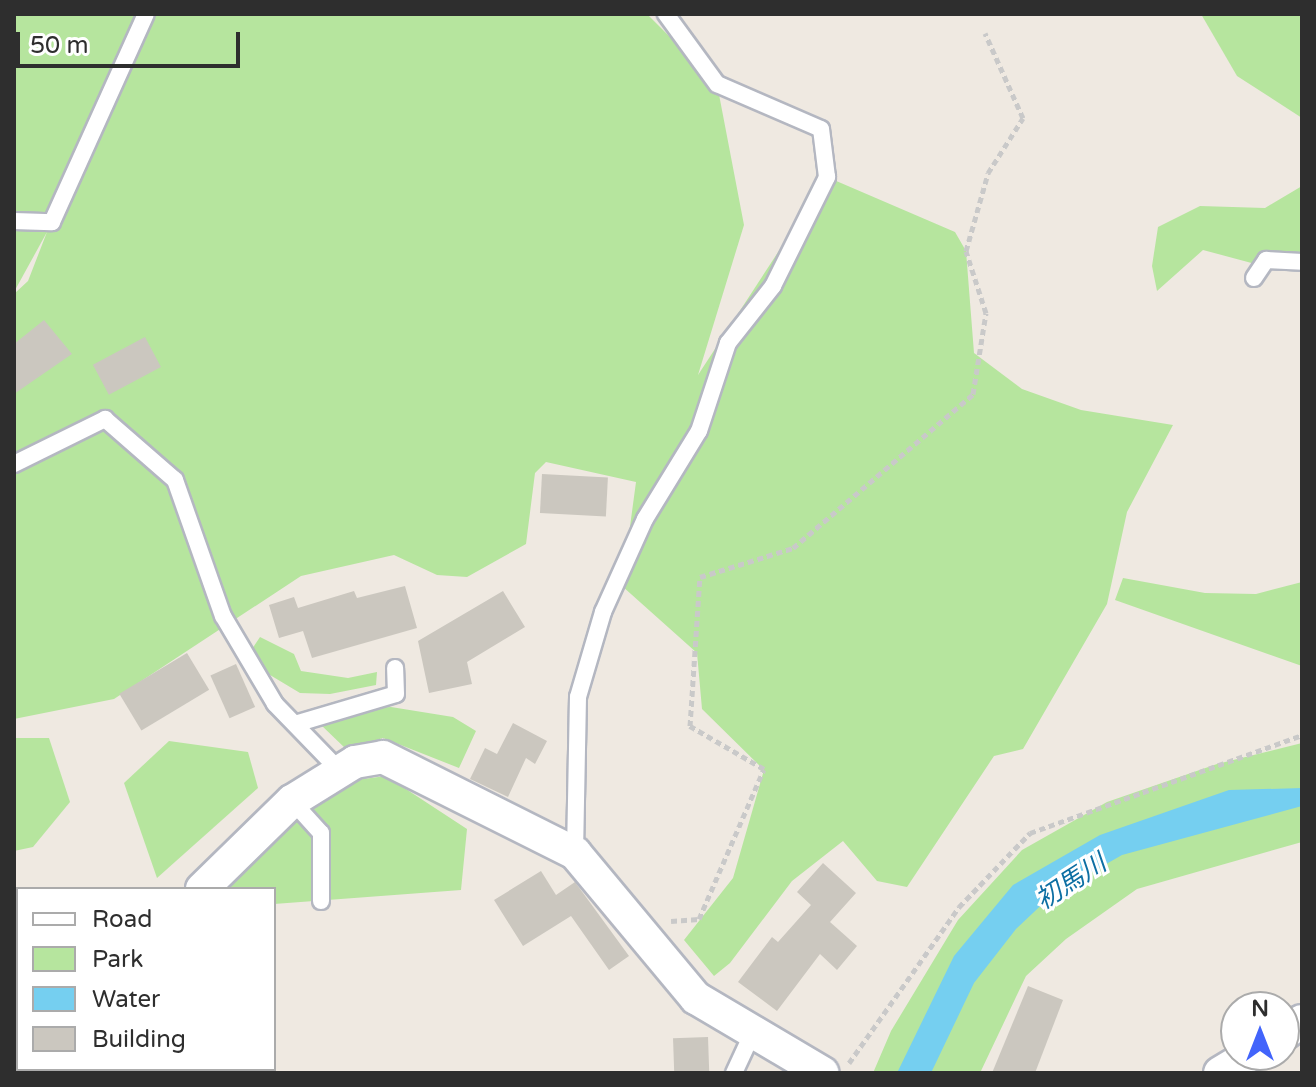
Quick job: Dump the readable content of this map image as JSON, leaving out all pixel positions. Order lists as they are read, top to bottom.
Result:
{
  "water": ["初馬川"],
  "legend": [
    "Road",
    "Park",
    "Water",
    "Building"
  ],
  "scale_bar": "50 m",
  "north": "top"
}
